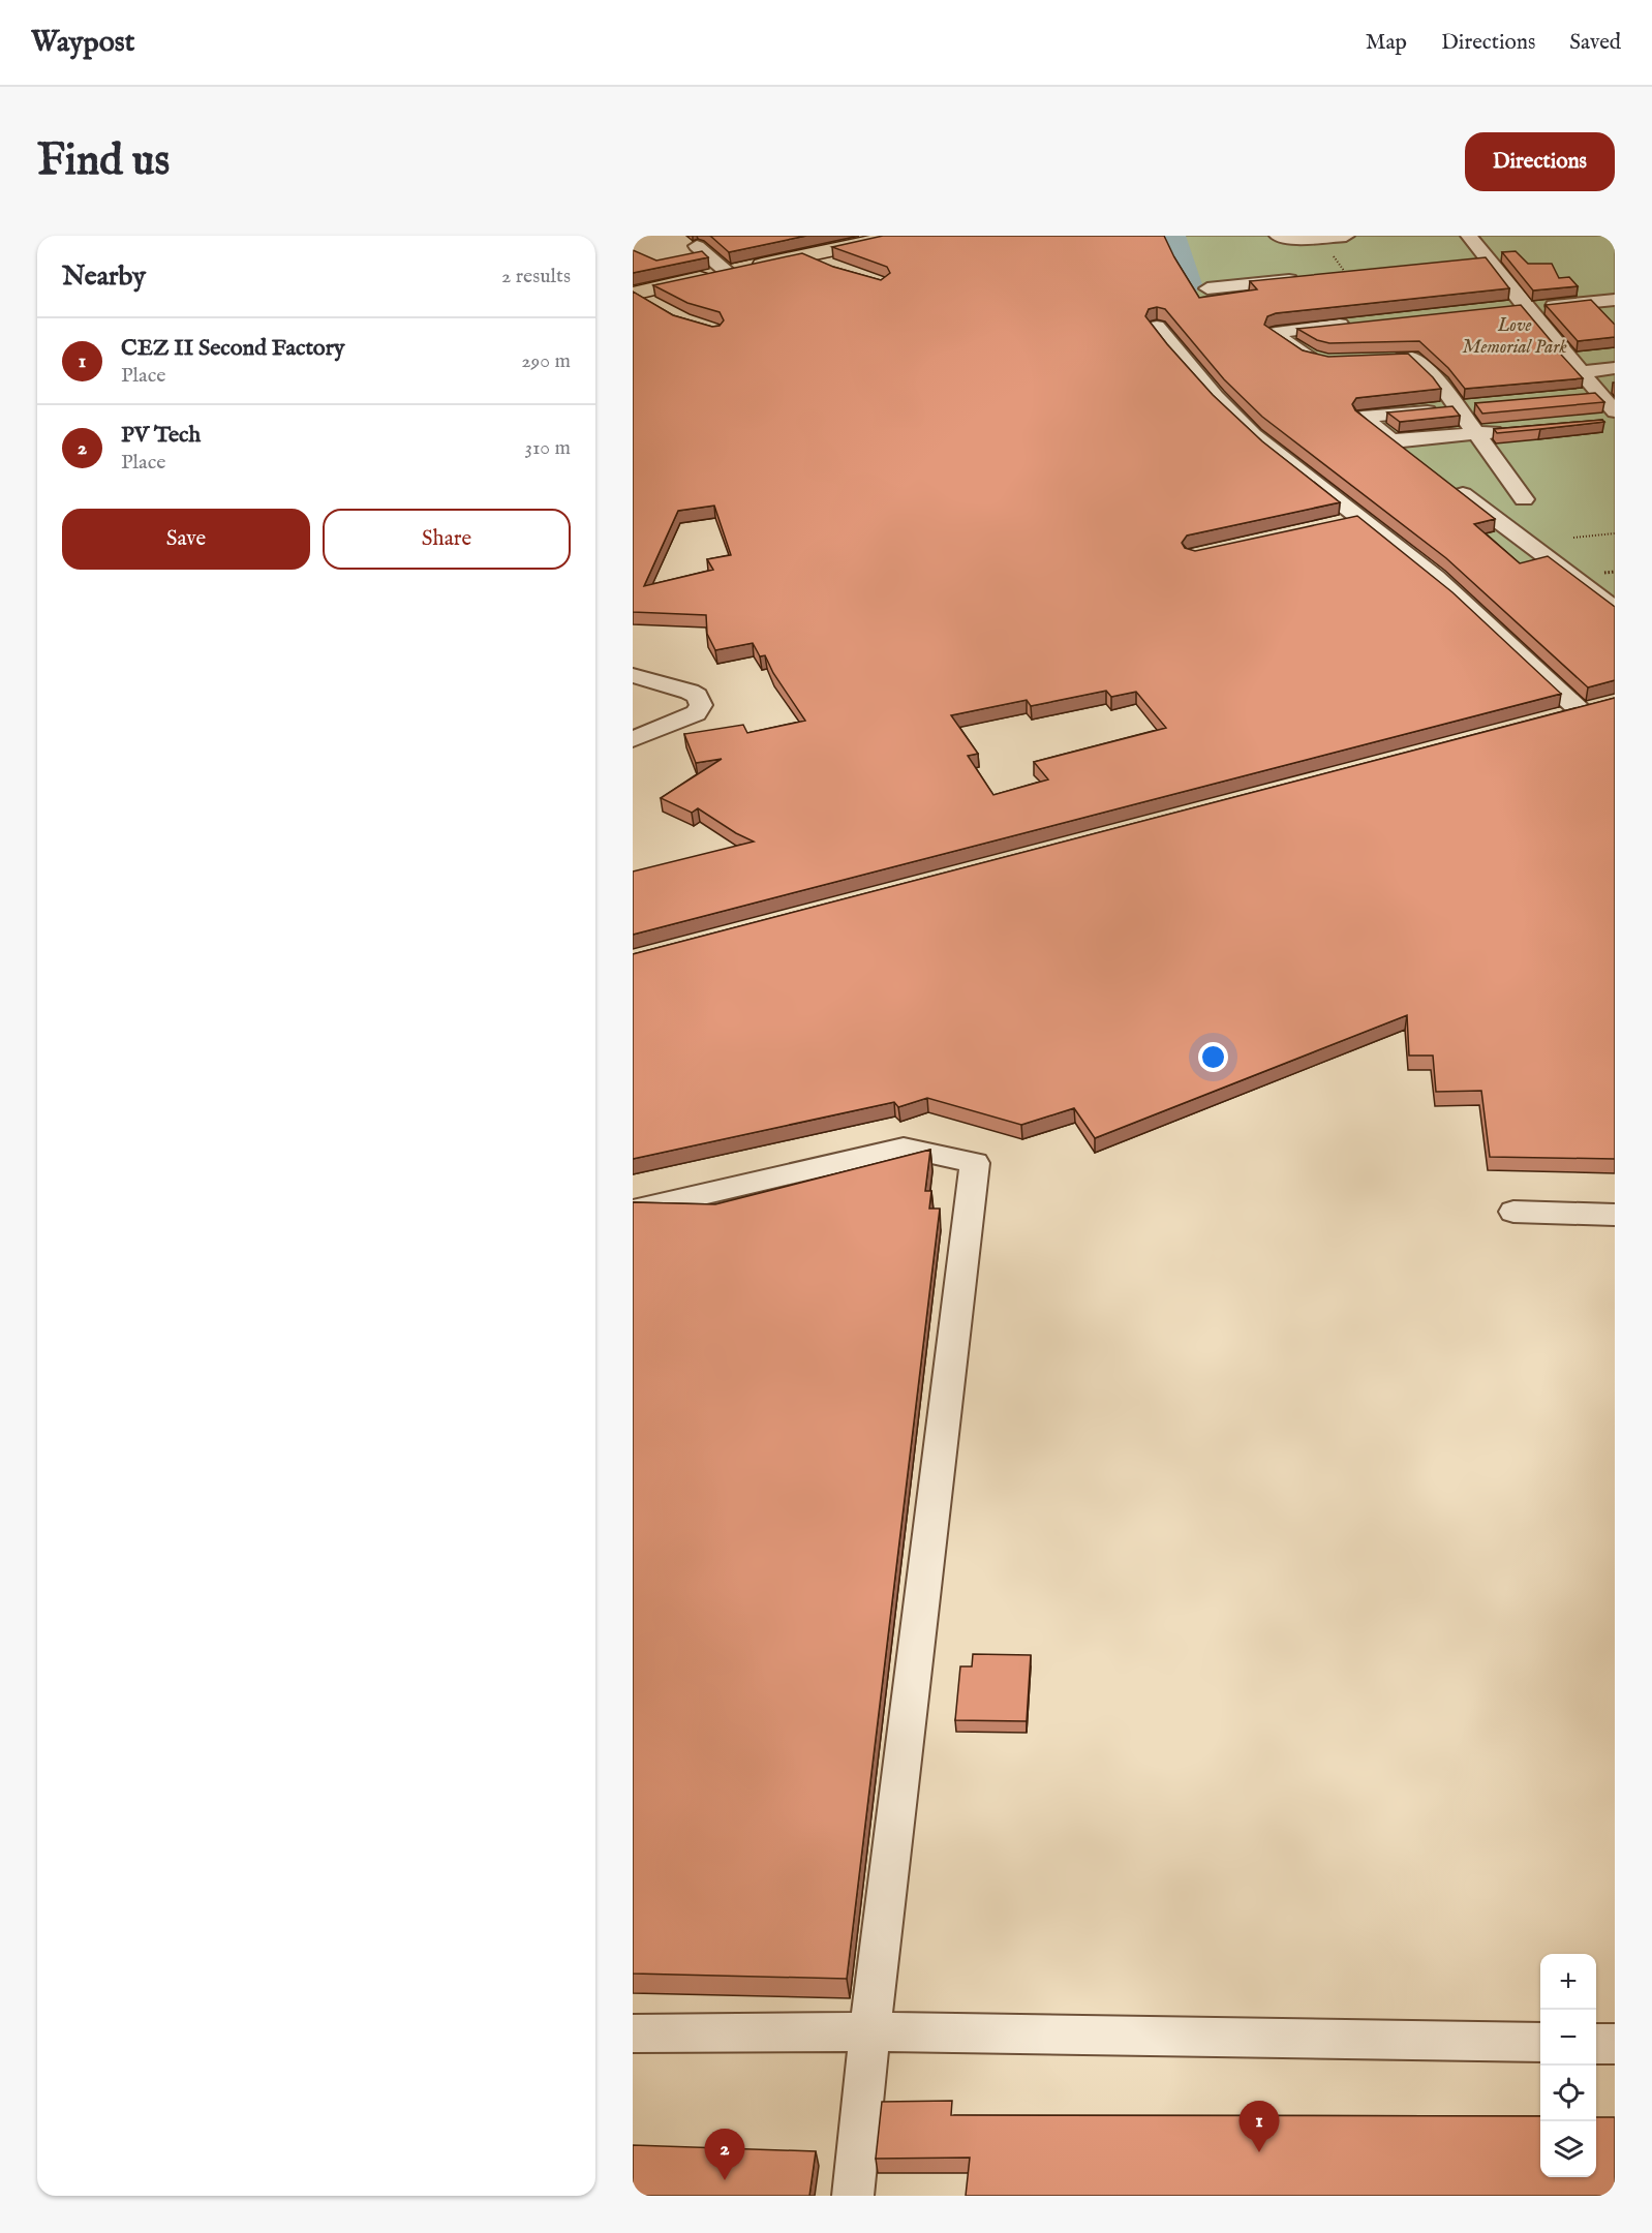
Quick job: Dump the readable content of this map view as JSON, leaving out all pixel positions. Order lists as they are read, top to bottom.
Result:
{
  "parks": ["Love Memorial Park"],
  "page": {
    "header": "Waypost",
    "nav": ["Map", "Directions", "Saved"],
    "buttons": [
      "Directions",
      ["Save", "Share"]
    ],
    "title": "Find us",
    "heading": ["Nearby", "2 results"],
    "list": [
      {
        "mark": "1",
        "name": "CEZ II Second Factory",
        "note": "Place",
        "value": "290 m"
      },
      {
        "mark": "2",
        "name": "PV Tech",
        "note": "Place",
        "value": "310 m"
      }
    ],
    "map_buttons": ["+", "−"],
    "pins": ["1", "2"]
  }
}
